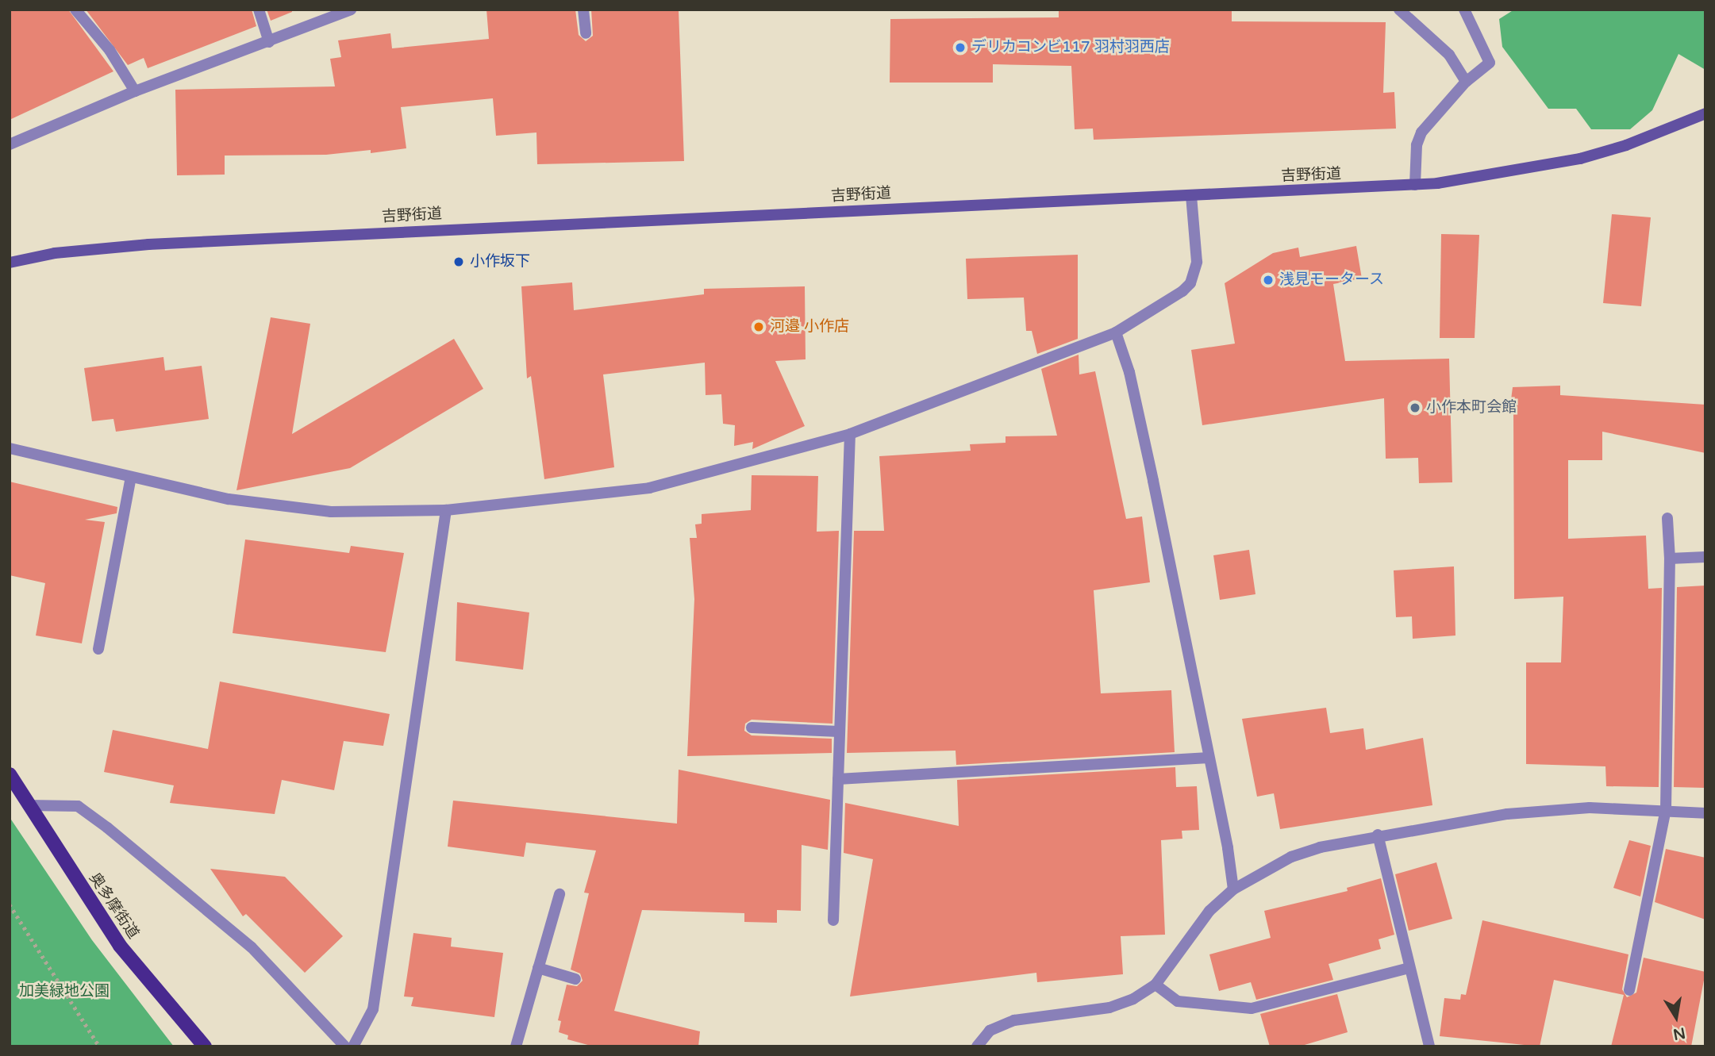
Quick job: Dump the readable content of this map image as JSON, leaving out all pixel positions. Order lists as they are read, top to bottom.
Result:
{
  "streets": {
    "main road": ["吉野街道", "奥多摩街道"]
  },
  "parks": ["加美緑地公園"],
  "places": [
    "デリカコンビ117 羽村羽西店",
    "小作坂下",
    "浅見モータース",
    "河邉 小作店",
    "小作本町会館"
  ],
  "north": "bottom"
}
